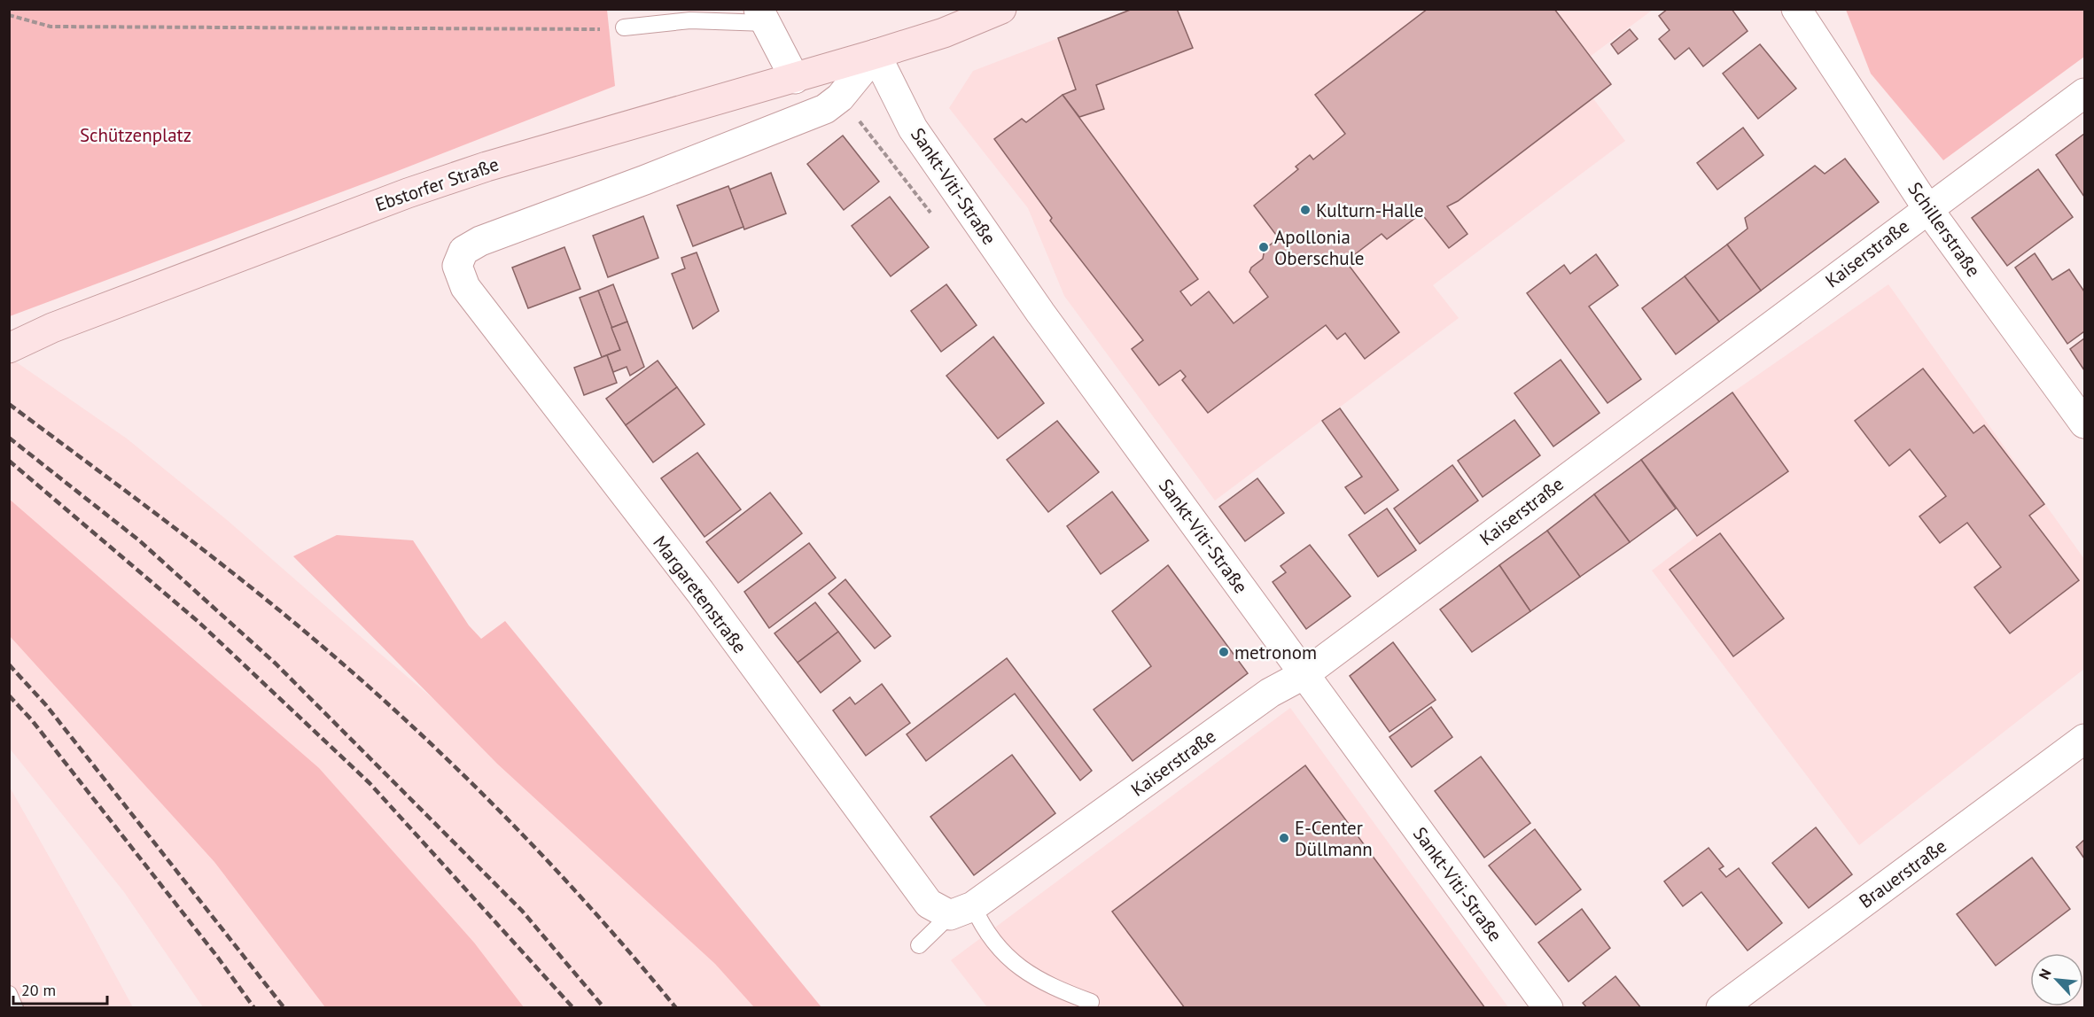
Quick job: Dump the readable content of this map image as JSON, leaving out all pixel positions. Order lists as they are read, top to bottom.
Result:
{
  "streets": {
    "main road": ["Ebstorfer Straße"],
    "street": [
      "Sankt-Viti-Straße",
      "Schillerstraße",
      "Kaiserstraße",
      "Margaretenstraße",
      "Brauerstraße"
    ]
  },
  "crossings": [
    ["Ebstorfer Straße", "Sankt-Viti-Straße"],
    ["Sankt-Viti-Straße", "Kaiserstraße"],
    ["Schillerstraße", "Kaiserstraße"],
    ["Kaiserstraße", "Margaretenstraße"]
  ],
  "parks": ["Schützenplatz"],
  "places": [
    "Kulturn-Halle",
    "Apollonia Oberschule",
    "metronom",
    "E-Center Düllmann"
  ],
  "scale_bar": "20 m",
  "north": "top left"
}
